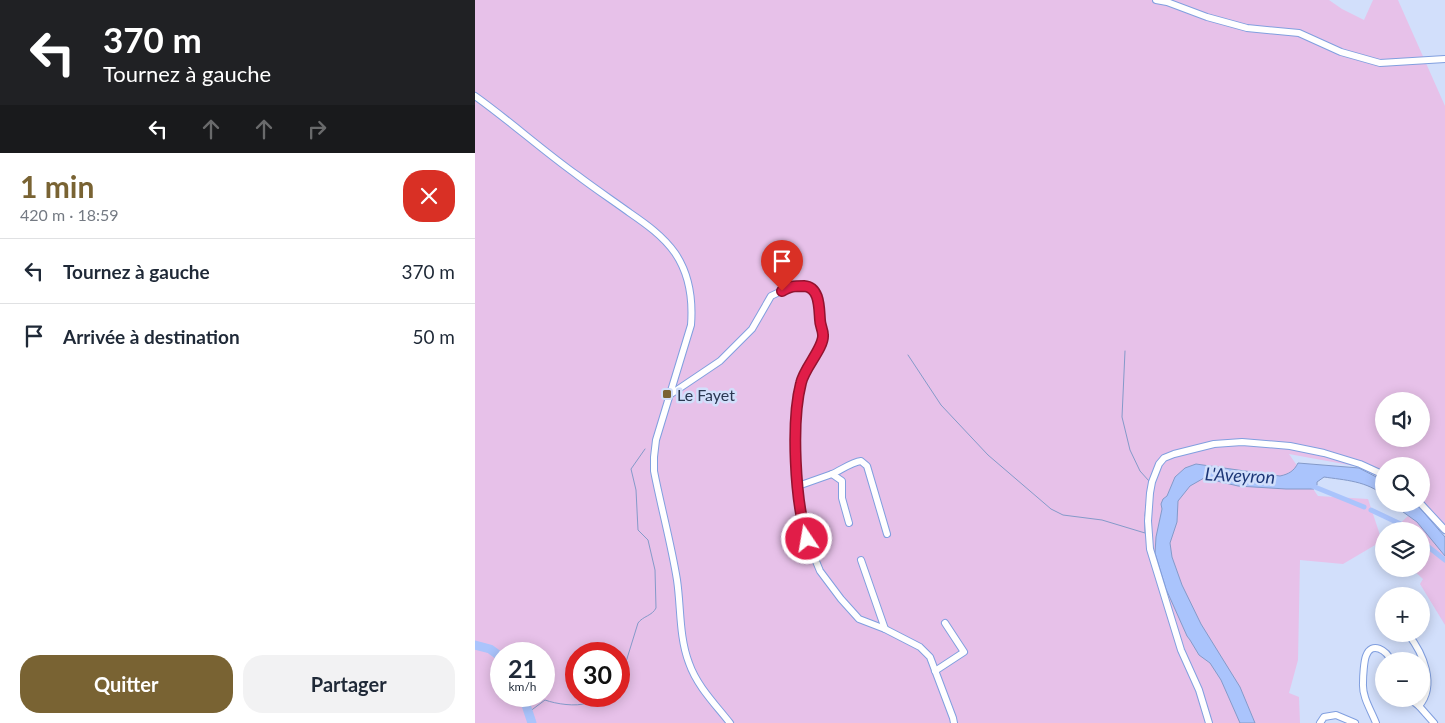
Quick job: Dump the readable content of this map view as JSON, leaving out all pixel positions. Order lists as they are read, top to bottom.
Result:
{
  "water": ["L'Aveyron"],
  "places": {
    "transit": ["Le Fayet"]
  },
  "page": {
    "turn": ["370 m", "Tournez à gauche"],
    "heading": ["1 min", "420 m · 18:59"],
    "list": [
      {
        "name": "Tournez à gauche",
        "value": "370 m"
      },
      {
        "name": "Arrivée à destination",
        "value": "50 m"
      }
    ],
    "map_buttons": ["+", "−"],
    "speed": "21 km/h",
    "limit": "30",
    "buttons": ["Quitter", "Partager"]
  }
}
